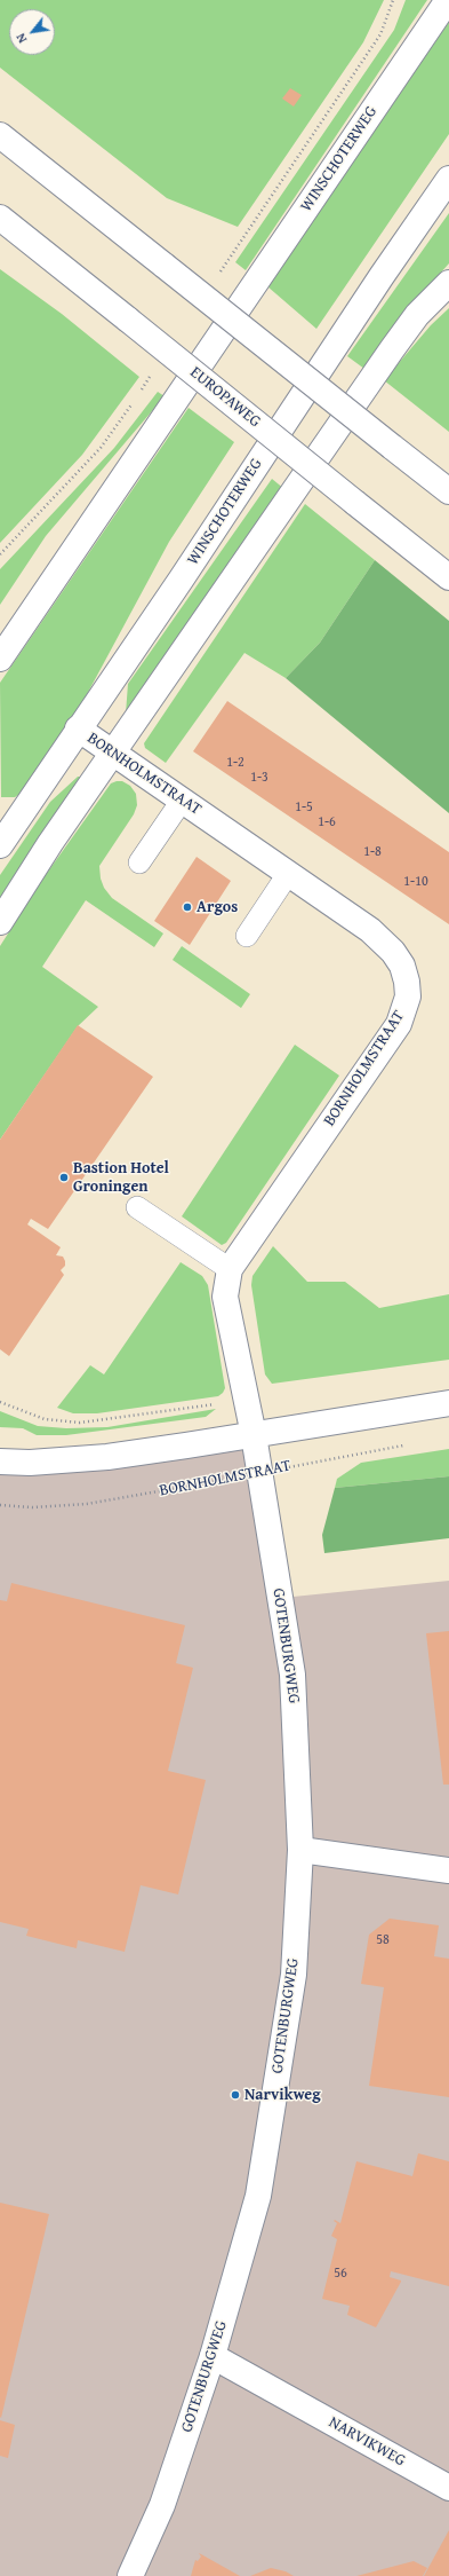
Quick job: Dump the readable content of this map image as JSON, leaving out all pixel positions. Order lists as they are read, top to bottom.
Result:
{
  "streets": {
    "main road": [
      "WINSCHOTERWEG",
      "EUROPAWEG",
      "BORNHOLMSTRAAT",
      "GOTENBURGWEG",
      "NARVIKWEG"
    ]
  },
  "crossings": [
    ["WINSCHOTERWEG", "BORNHOLMSTRAAT"],
    ["BORNHOLMSTRAAT", "GOTENBURGWEG"],
    ["GOTENBURGWEG", "NARVIKWEG"]
  ],
  "places": ["Argos", "Bastion Hotel Groningen", "Narvikweg"],
  "house_numbers": [
    "1-2",
    "1-3",
    "1-5",
    "1-6",
    "1-8",
    "1-10",
    "58",
    "56"
  ],
  "north": "bottom left"
}
